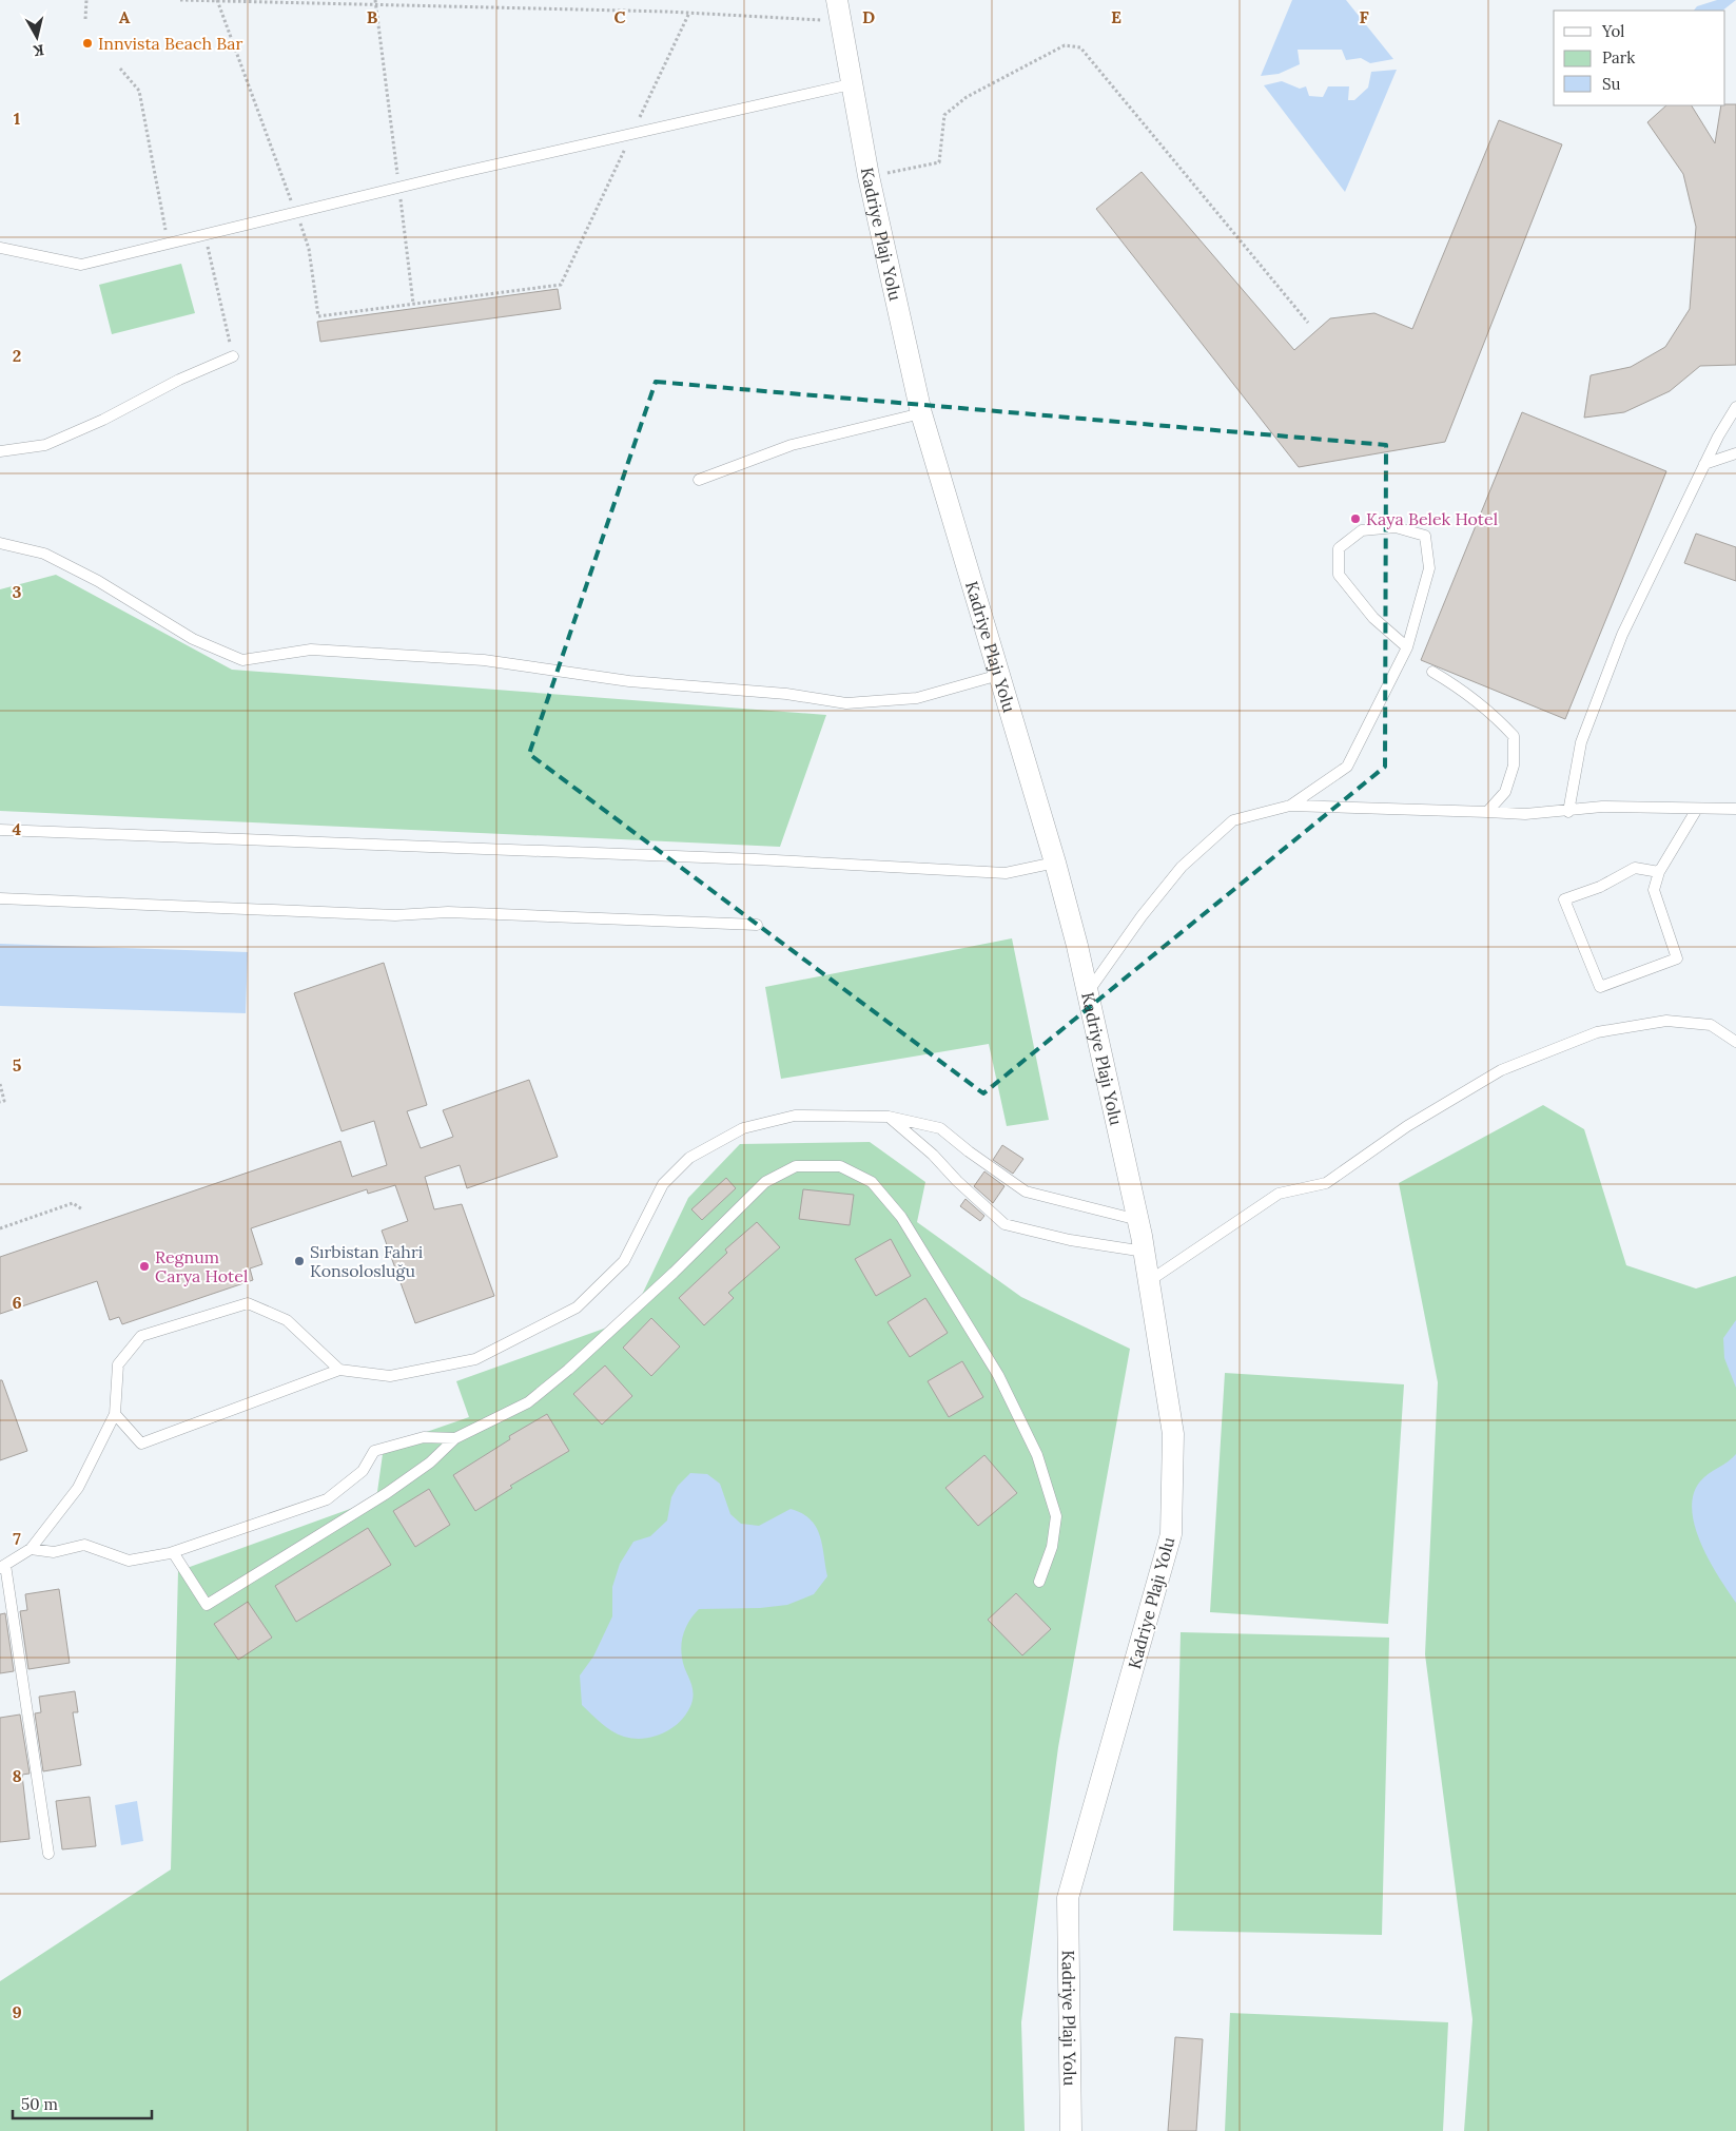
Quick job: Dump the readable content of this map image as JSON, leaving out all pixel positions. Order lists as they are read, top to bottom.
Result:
{
  "streets": {
    "street": ["Kadriye Plajı Yolu"]
  },
  "places": [
    "Innvista Beach Bar",
    "Kaya Belek Hotel",
    "Sırbistan Fahri Konsolosluğu",
    "Regnum Carya Hotel"
  ],
  "legend": ["Yol", "Park", "Su"],
  "scale_bar": "50 m",
  "north": "bottom",
  "grid": {
    "columns": [
      "A",
      "B",
      "C",
      "D",
      "E",
      "F"
    ],
    "rows": [
      "1",
      "2",
      "3",
      "4",
      "5",
      "6",
      "7",
      "8",
      "9"
    ]
  }
}
